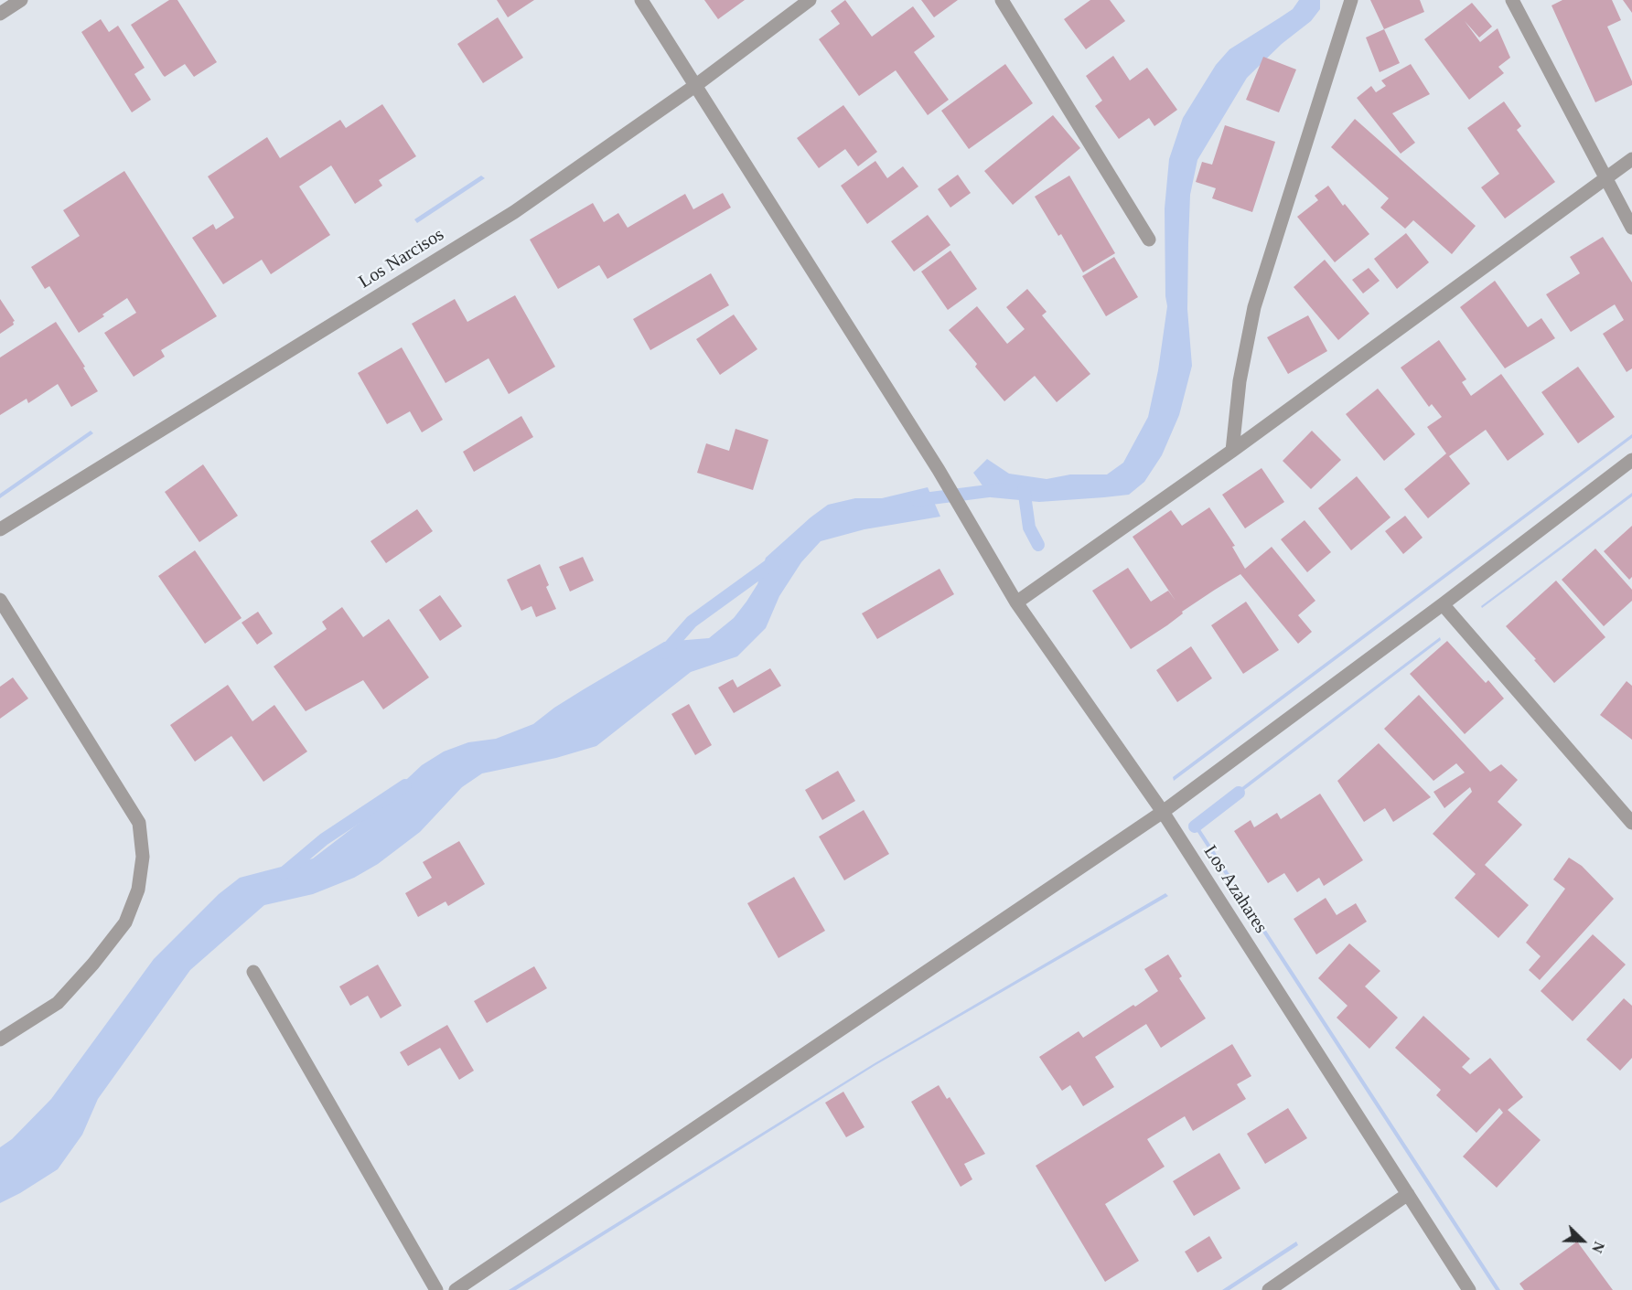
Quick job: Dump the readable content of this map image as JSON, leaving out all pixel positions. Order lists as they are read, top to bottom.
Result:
{
  "streets": {
    "street": ["Los Narcisos", "Los Azahares"]
  },
  "crossings": [
    ["Los Narcisos", "Los Azahares"]
  ],
  "north": "bottom right"
}
